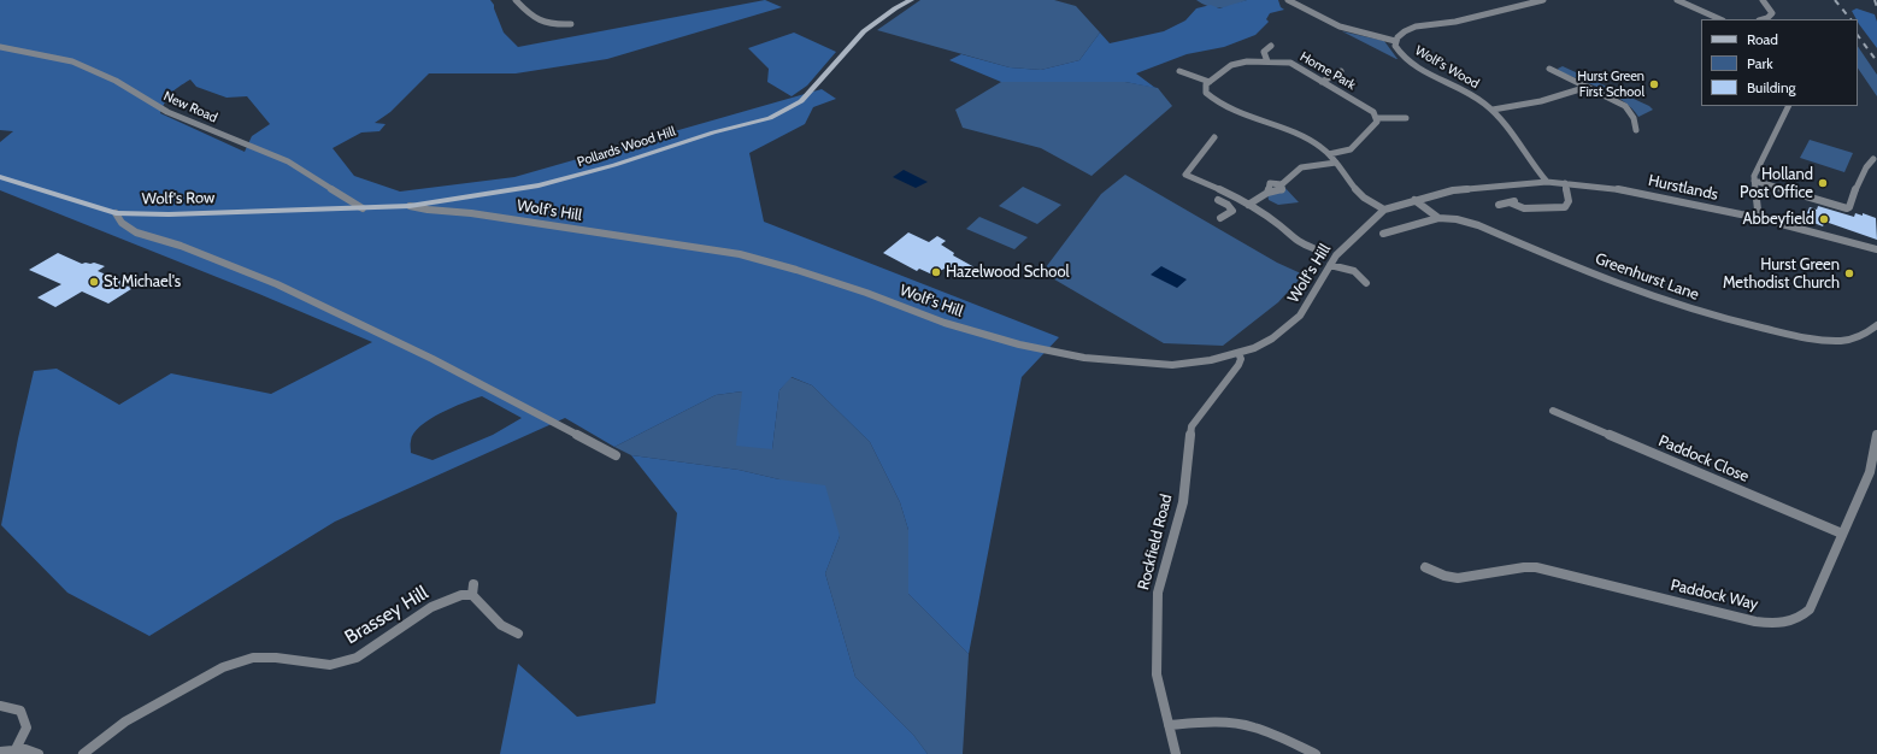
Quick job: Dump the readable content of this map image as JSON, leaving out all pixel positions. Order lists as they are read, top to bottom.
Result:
{
  "streets": {
    "street": [
      "Wolf's Wood",
      "Home Park",
      "New Road",
      "Pollards Wood Hill",
      "Hurstlands",
      "Wolf's Row",
      "Wolf's Hill",
      "Greenhurst Lane",
      "Paddock Close",
      "Rockfield Road",
      "Paddock Way",
      "Brassey Hill"
    ]
  },
  "crossings": [
    ["Wolf's Wood", "Hurstlands"],
    ["New Road", "Pollards Wood Hill"],
    ["New Road", "Wolf's Row"],
    ["Pollards Wood Hill", "Wolf's Row"],
    ["Pollards Wood Hill", "Wolf's Hill"],
    ["Hurstlands", "Wolf's Hill"],
    ["Wolf's Hill", "Rockfield Road"],
    ["Paddock Close", "Paddock Way"]
  ],
  "places": [
    "Hurst Green First School",
    "Holland Post Office",
    "Abbeyfield",
    "Hazelwood School",
    "Hurst Green Methodist Church",
    "St Michael's"
  ],
  "legend": ["Road", "Park", "Building"]
}
